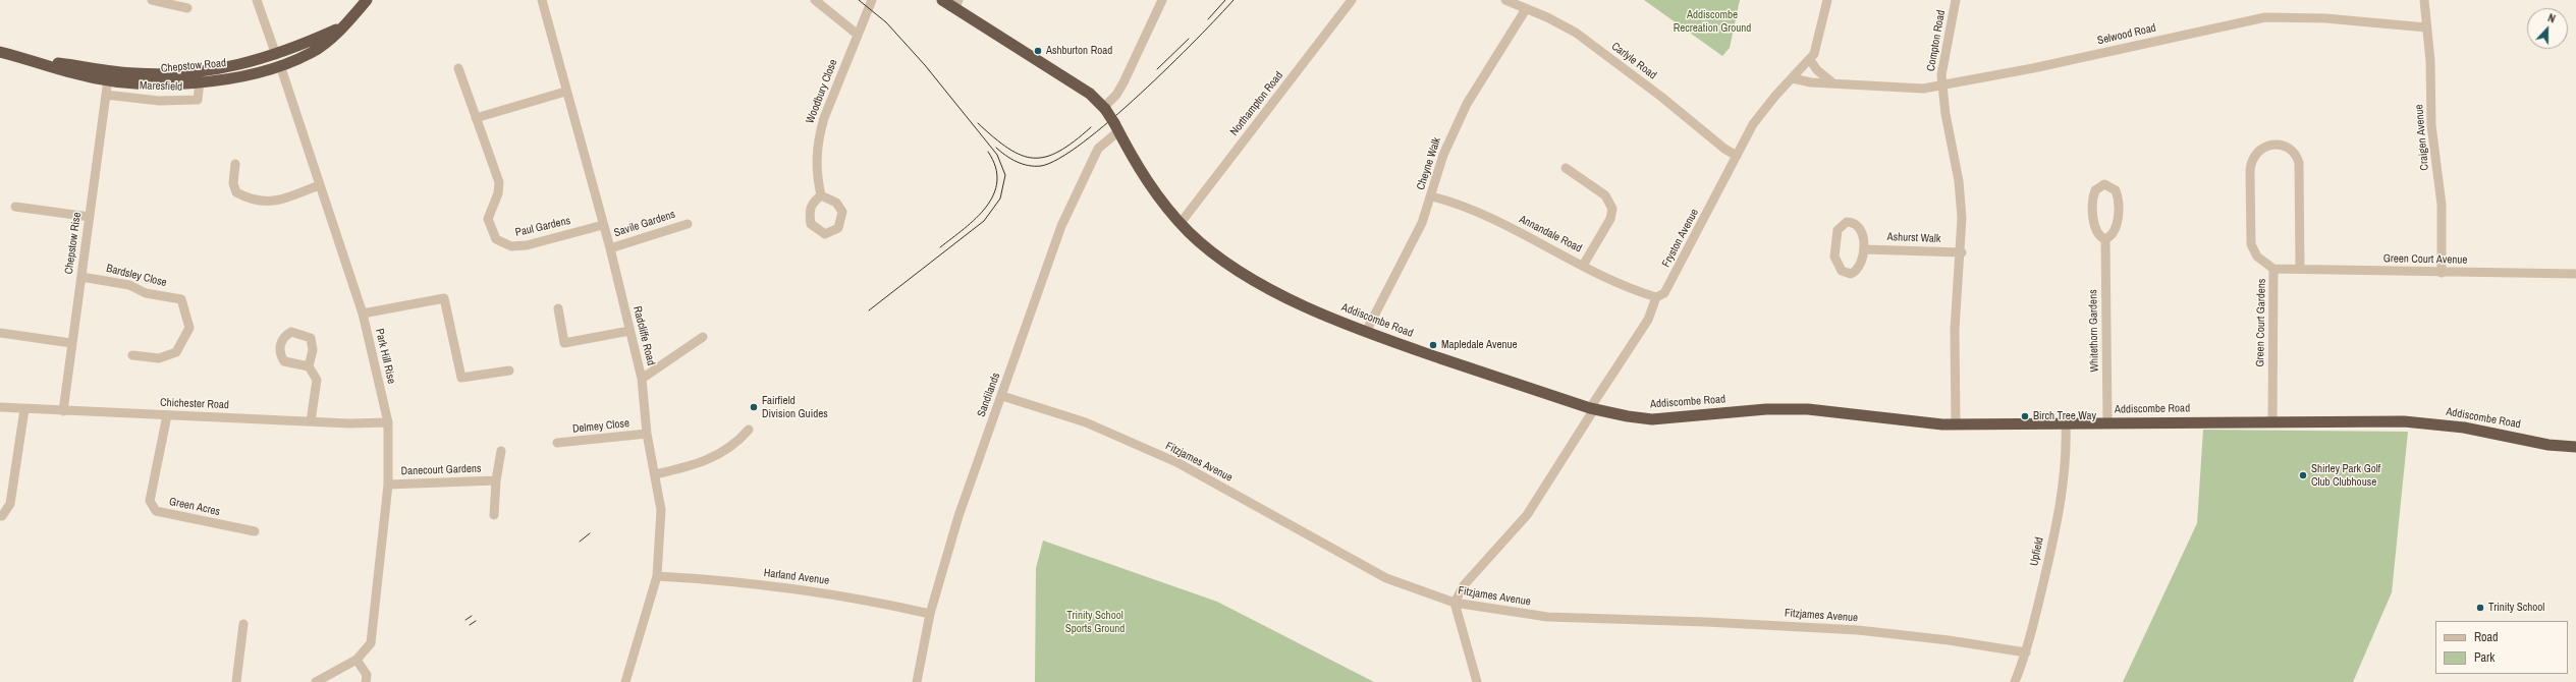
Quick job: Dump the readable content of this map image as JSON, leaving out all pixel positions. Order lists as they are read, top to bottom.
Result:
{
  "streets": {
    "highway": ["Chepstow Road", "Addiscombe Road"],
    "street": [
      "Selwood Road",
      "Compton Road",
      "Carlyle Road",
      "Maresfield",
      "Woodbury Close",
      "Northampton Road",
      "Craigen Avenue",
      "Cheyne Walk",
      "Savile Gardens",
      "Paul Gardens",
      "Annandale Road",
      "Fryston Avenue",
      "Ashurst Walk",
      "Chepstow Rise",
      "Green Court Avenue",
      "Bardsley Close",
      "Green Court Gardens",
      "Whitethorn Gardens",
      "Radcliffe Road",
      "Park Hill Rise",
      "Sandilands",
      "Chichester Road",
      "Delmey Close",
      "Fitzjames Avenue",
      "Danecourt Gardens",
      "Green Acres",
      "Upfield",
      "Harland Avenue"
    ]
  },
  "crossings": [
    ["Selwood Road", "Compton Road"],
    ["Selwood Road", "Craigen Avenue"],
    ["Selwood Road", "Fryston Avenue"],
    ["Carlyle Road", "Cheyne Walk"],
    ["Carlyle Road", "Fryston Avenue"],
    ["Chepstow Road", "Maresfield"],
    ["Chepstow Road", "Chepstow Rise"],
    ["Chepstow Road", "Park Hill Rise"],
    ["Maresfield", "Chepstow Rise"],
    ["Northampton Road", "Addiscombe Road"],
    ["Craigen Avenue", "Green Court Avenue"],
    ["Cheyne Walk", "Annandale Road"],
    ["Cheyne Walk", "Addiscombe Road"],
    ["Savile Gardens", "Radcliffe Road"],
    ["Paul Gardens", "Radcliffe Road"],
    ["Annandale Road", "Fryston Avenue"],
    ["Fryston Avenue", "Addiscombe Road"],
    ["Chepstow Rise", "Bardsley Close"],
    ["Chepstow Rise", "Chichester Road"],
    ["Green Court Avenue", "Green Court Gardens"],
    ["Addiscombe Road", "Green Court Gardens"],
    ["Addiscombe Road", "Whitethorn Gardens"],
    ["Addiscombe Road", "Sandilands"],
    ["Addiscombe Road", "Upfield"],
    ["Radcliffe Road", "Delmey Close"],
    ["Radcliffe Road", "Harland Avenue"],
    ["Park Hill Rise", "Chichester Road"],
    ["Park Hill Rise", "Danecourt Gardens"],
    ["Sandilands", "Fitzjames Avenue"],
    ["Sandilands", "Harland Avenue"],
    ["Chichester Road", "Green Acres"],
    ["Fitzjames Avenue", "Upfield"]
  ],
  "parks": ["Addiscombe Recreation Ground", "Trinity School Sports Ground"],
  "places": [
    "Ashburton Road",
    "Mapledale Avenue",
    "Fairfield Division Guides",
    "Birch Tree Way",
    "Shirley Park Golf Club Clubhouse",
    "Trinity School"
  ],
  "legend": ["Road", "Park"],
  "north": "top"
}
